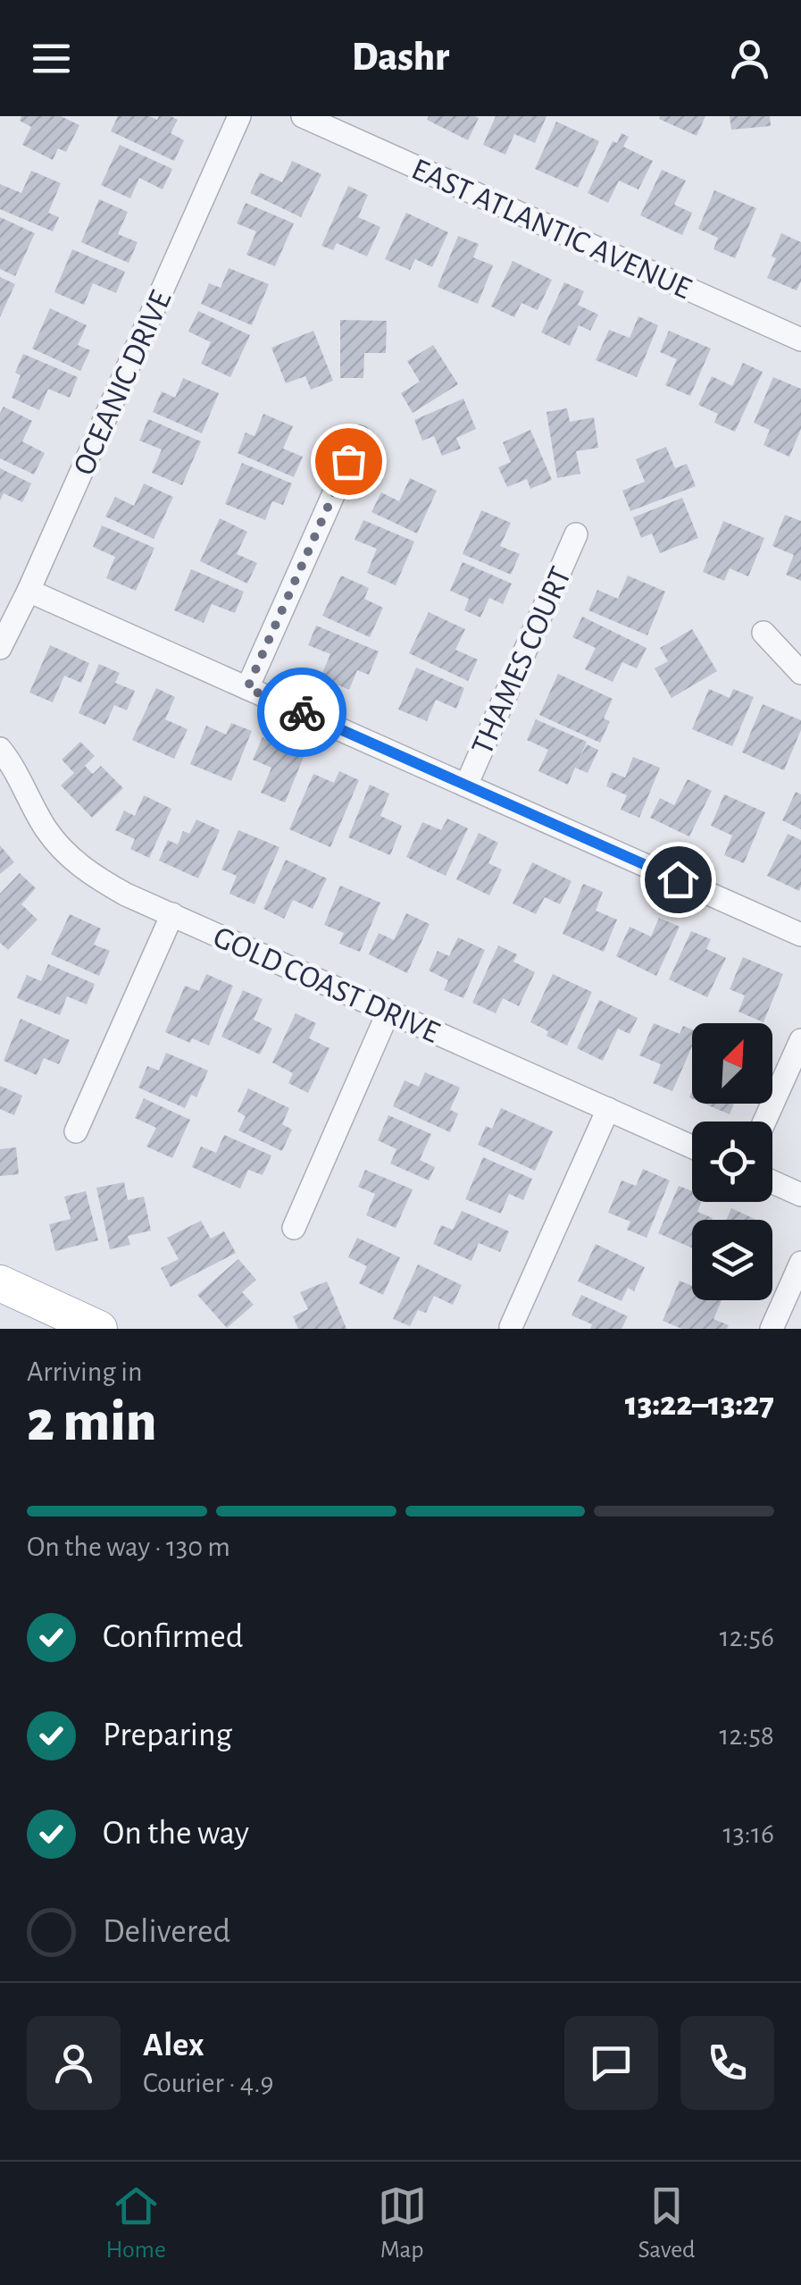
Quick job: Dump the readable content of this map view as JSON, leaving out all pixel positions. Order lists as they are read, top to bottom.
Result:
{
  "streets": {
    "street": [
      "EAST ATLANTIC AVENUE",
      "OCEANIC DRIVE",
      "THAMES COURT",
      "GOLD COAST DRIVE"
    ]
  },
  "north": "top right",
  "page": {
    "header": "Dashr",
    "heading": ["2 min", "Arriving in", "13:22–13:27"],
    "panel": ["Alex", "Courier · 4.9"],
    "bar": "On the way · 130 m",
    "list": [
      ["Confirmed", "12:56"],
      ["Preparing", "12:58"],
      ["On the way", "13:16"],
      "Delivered"
    ],
    "tabs": ["Home", "Map", "Saved"]
  }
}
